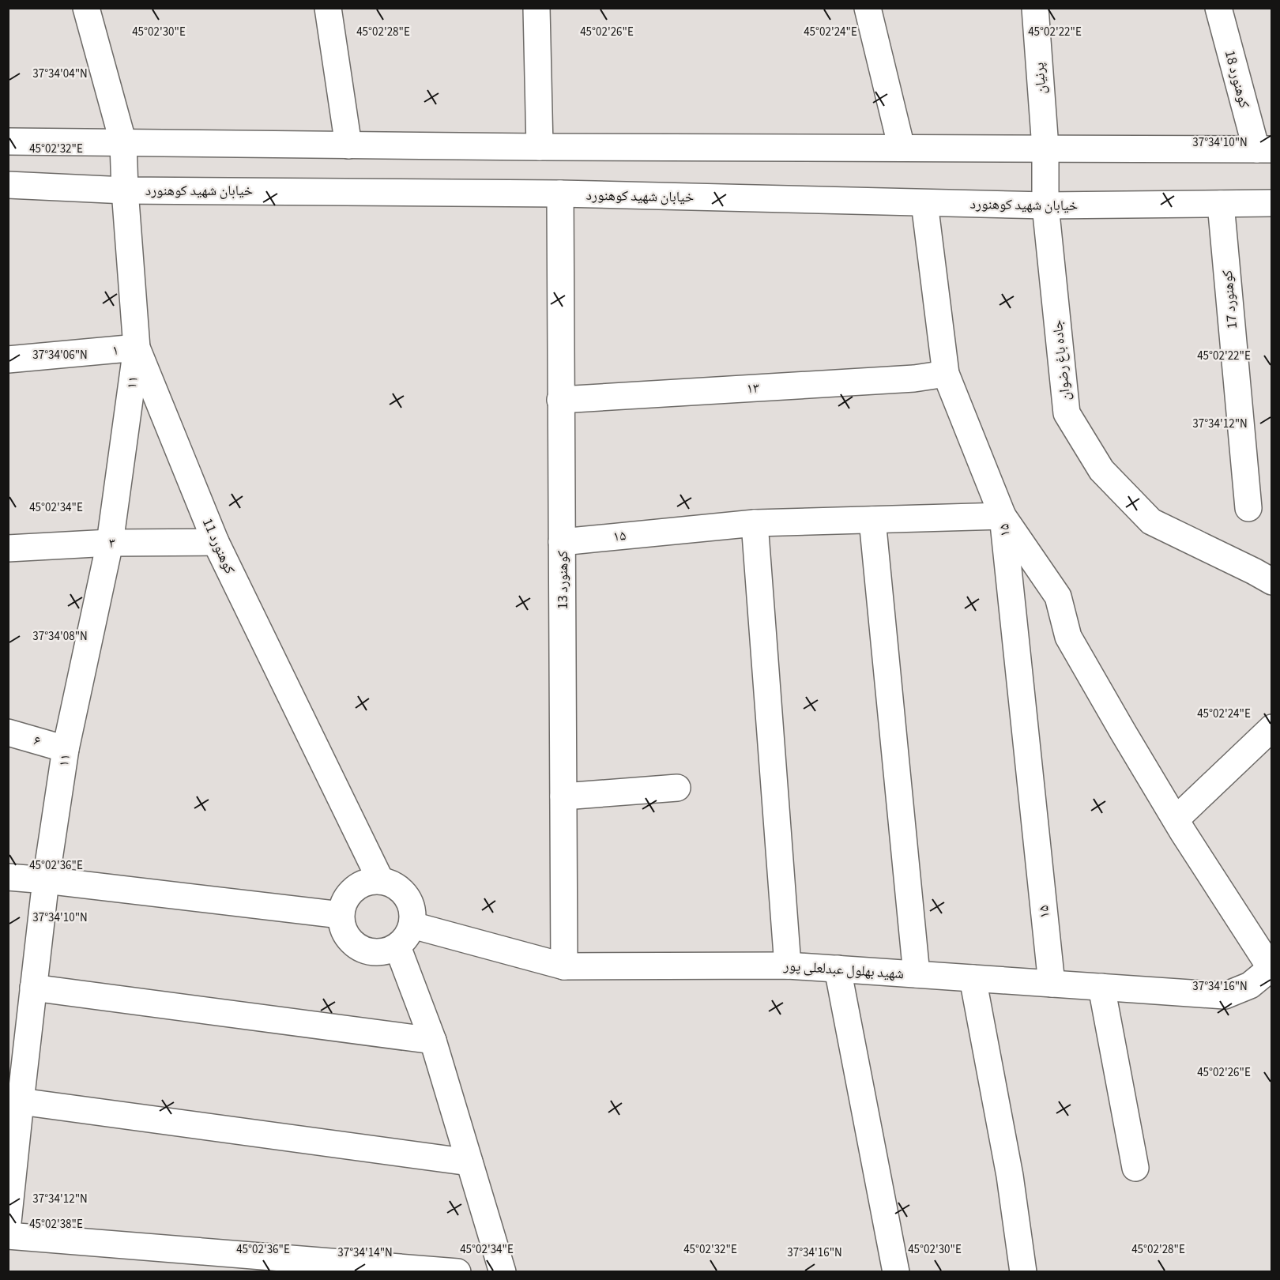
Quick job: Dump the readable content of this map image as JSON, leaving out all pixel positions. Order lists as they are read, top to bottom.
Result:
{
  "streets": {
    "street": [
      "پرنیان",
      "کوهنورد 18",
      "خیابان شهید کوهنورد",
      "کوهنورد 17",
      "۱",
      "جاده باغ رضوان",
      "۱۱",
      "۱۳",
      "۱۵",
      "۳",
      "کوهنورد 11",
      "کوهنورد 13",
      "۶",
      "شهید بهلول عبدلعلی پور"
    ]
  },
  "crossings": [
    ["پرنیان", "خیابان شهید کوهنورد"],
    ["پرنیان", "جاده باغ رضوان"],
    ["خیابان شهید کوهنورد", "کوهنورد 17"],
    ["خیابان شهید کوهنورد", "جاده باغ رضوان"],
    ["خیابان شهید کوهنورد", "کوهنورد 11"],
    ["خیابان شهید کوهنورد", "کوهنورد 13"],
    ["۱", "۱۱"],
    ["۱", "کوهنورد 11"],
    ["۱۱", "۳"],
    ["۱۱", "کوهنورد 11"],
    ["۱۱", "۶"],
    ["۱۳", "کوهنورد 13"],
    ["۱۵", "کوهنورد 13"],
    ["۱۵", "شهید بهلول عبدلعلی پور"],
    ["۳", "کوهنورد 11"],
    ["کوهنورد 11", "شهید بهلول عبدلعلی پور"],
    ["کوهنورد 13", "شهید بهلول عبدلعلی پور"]
  ],
  "coordinates": [
    "45°02'30\"E",
    "45°02'28\"E",
    "45°02'26\"E",
    "45°02'24\"E",
    "45°02'22\"E",
    "37°34'04\"N",
    "37°34'10\"N",
    "45°02'32\"E",
    "37°34'06\"N",
    "37°34'12\"N",
    "45°02'34\"E",
    "37°34'08\"N",
    "45°02'36\"E",
    "37°34'16\"N",
    "45°02'38\"E",
    "37°34'14\"N"
  ]
}
